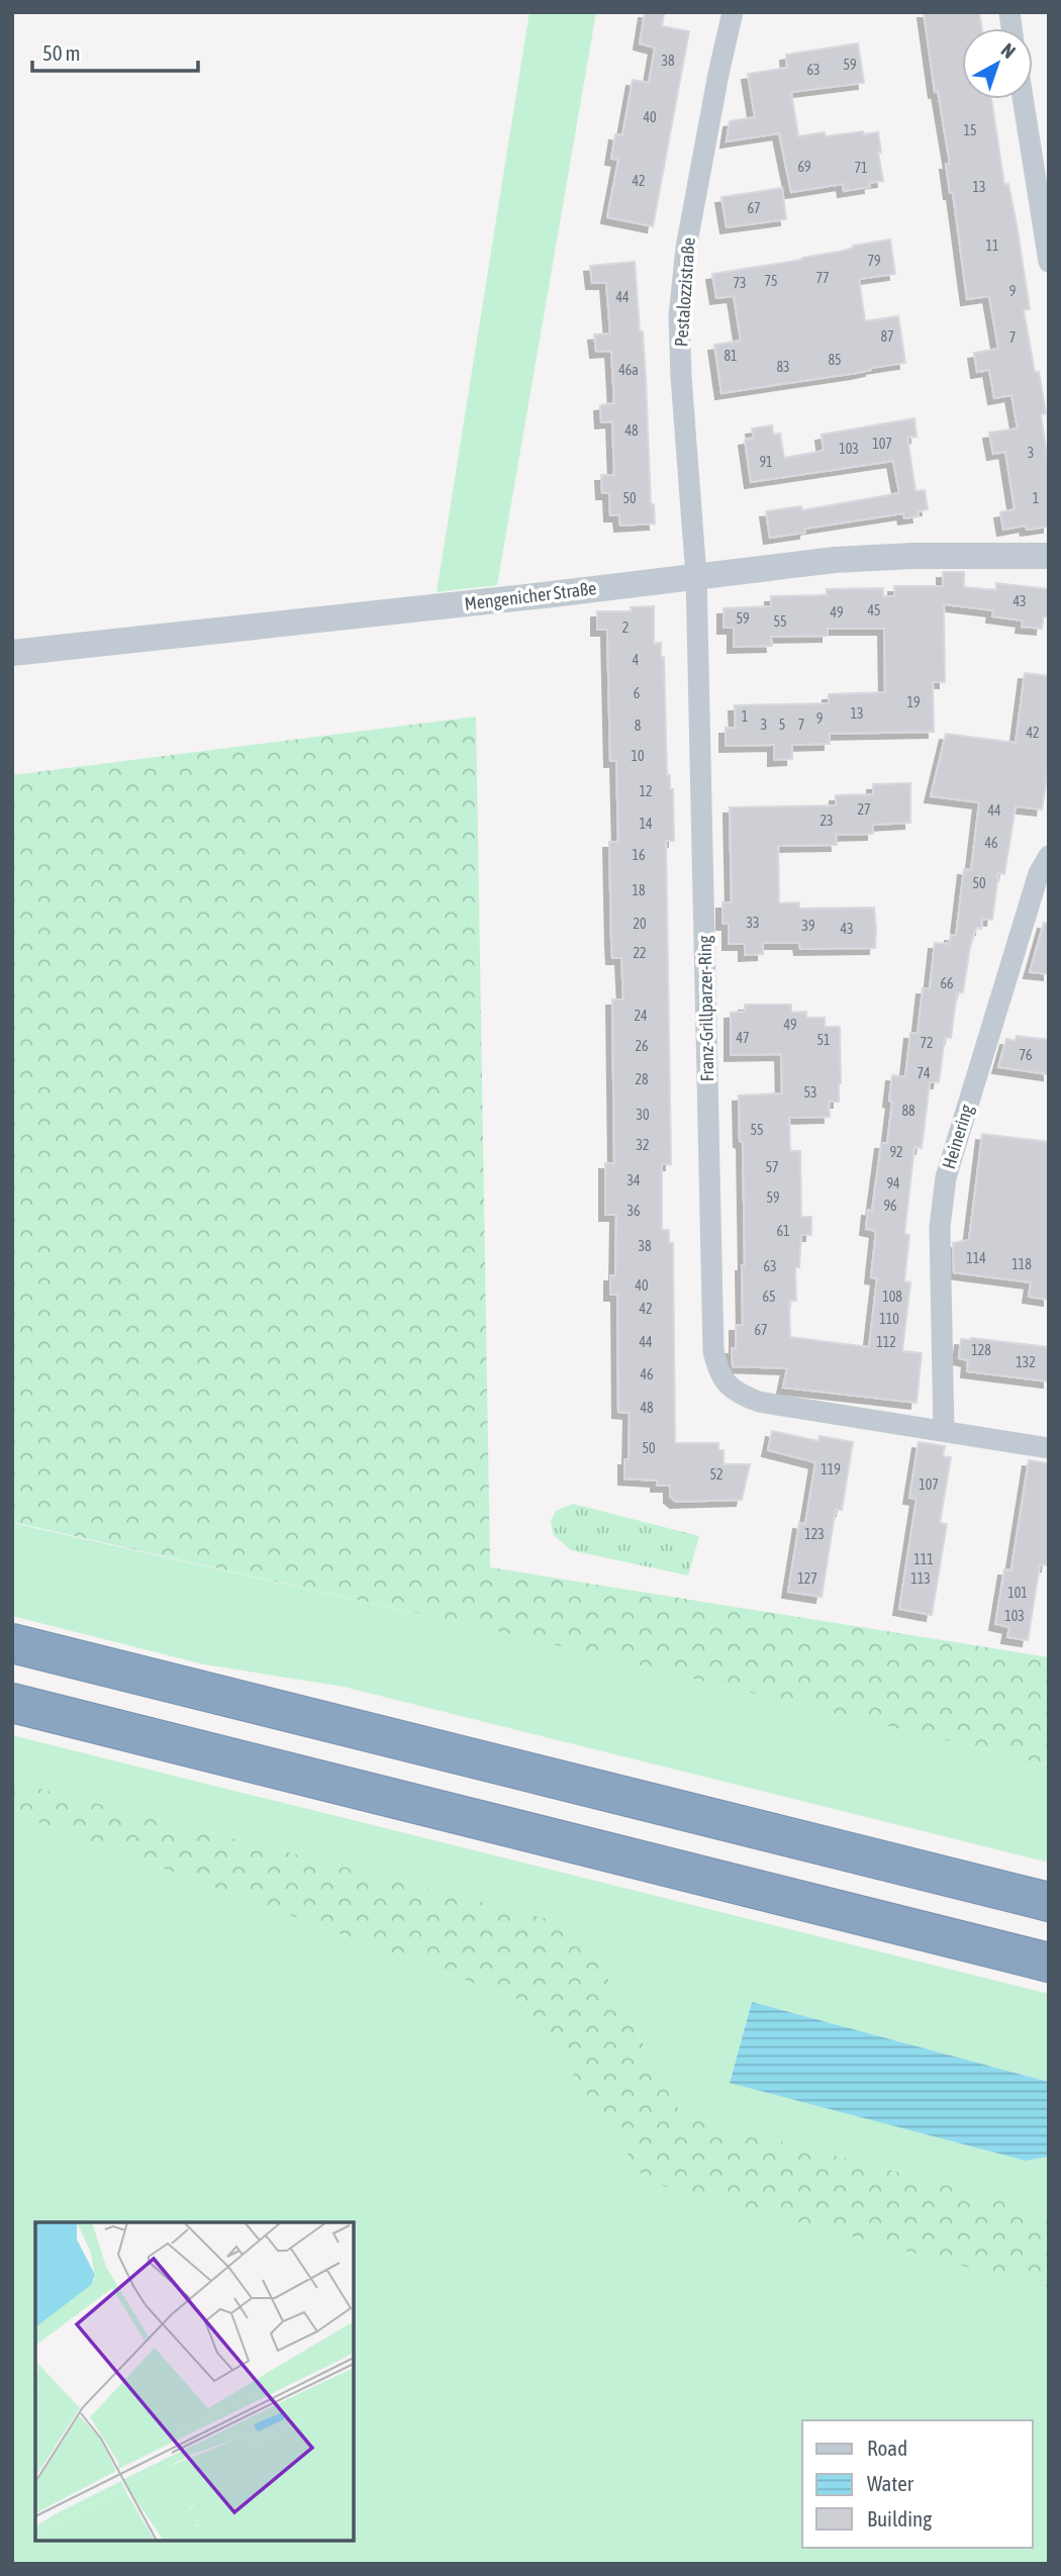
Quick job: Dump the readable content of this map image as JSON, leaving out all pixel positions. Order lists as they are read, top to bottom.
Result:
{
  "streets": {
    "street": [
      "Pestalozzistraße",
      "Mengenicher Straße",
      "Franz-Grillparzer-Ring",
      "Heinering"
    ]
  },
  "crossings": [
    ["Pestalozzistraße", "Mengenicher Straße"],
    ["Pestalozzistraße", "Franz-Grillparzer-Ring"],
    ["Mengenicher Straße", "Franz-Grillparzer-Ring"],
    ["Franz-Grillparzer-Ring", "Heinering"]
  ],
  "house_numbers": [
    "38",
    "59",
    "63",
    "40",
    "15",
    "69",
    "71",
    "42",
    "13",
    "67",
    "11",
    "79",
    "77",
    "75",
    "73",
    "9",
    "44",
    "87",
    "7",
    "81",
    "85",
    "83",
    "46a",
    "48",
    "107",
    "103",
    "3",
    "91",
    "50",
    "1",
    "43",
    "45",
    "49",
    "59",
    "55",
    "2",
    "4",
    "6",
    "19",
    "13",
    "1",
    "9",
    "3",
    "5",
    "7",
    "8",
    "42",
    "10",
    "12",
    "27",
    "44",
    "23",
    "14",
    "46",
    "16",
    "50",
    "18",
    "33",
    "20",
    "39",
    "43",
    "22",
    "66",
    "24",
    "49",
    "47",
    "51",
    "72",
    "26",
    "76",
    "74",
    "28",
    "53",
    "88",
    "30",
    "55",
    "32",
    "92",
    "57",
    "34",
    "94",
    "59",
    "96",
    "36",
    "61",
    "38",
    "114",
    "118",
    "63",
    "40",
    "65",
    "108",
    "42",
    "110",
    "67",
    "44",
    "112",
    "128",
    "132",
    "46",
    "48",
    "50",
    "119",
    "52",
    "107",
    "123",
    "111",
    "127",
    "113",
    "101",
    "103"
  ],
  "legend": ["Road", "Water", "Building"],
  "scale_bar": "50 m",
  "north": "top right"
}
